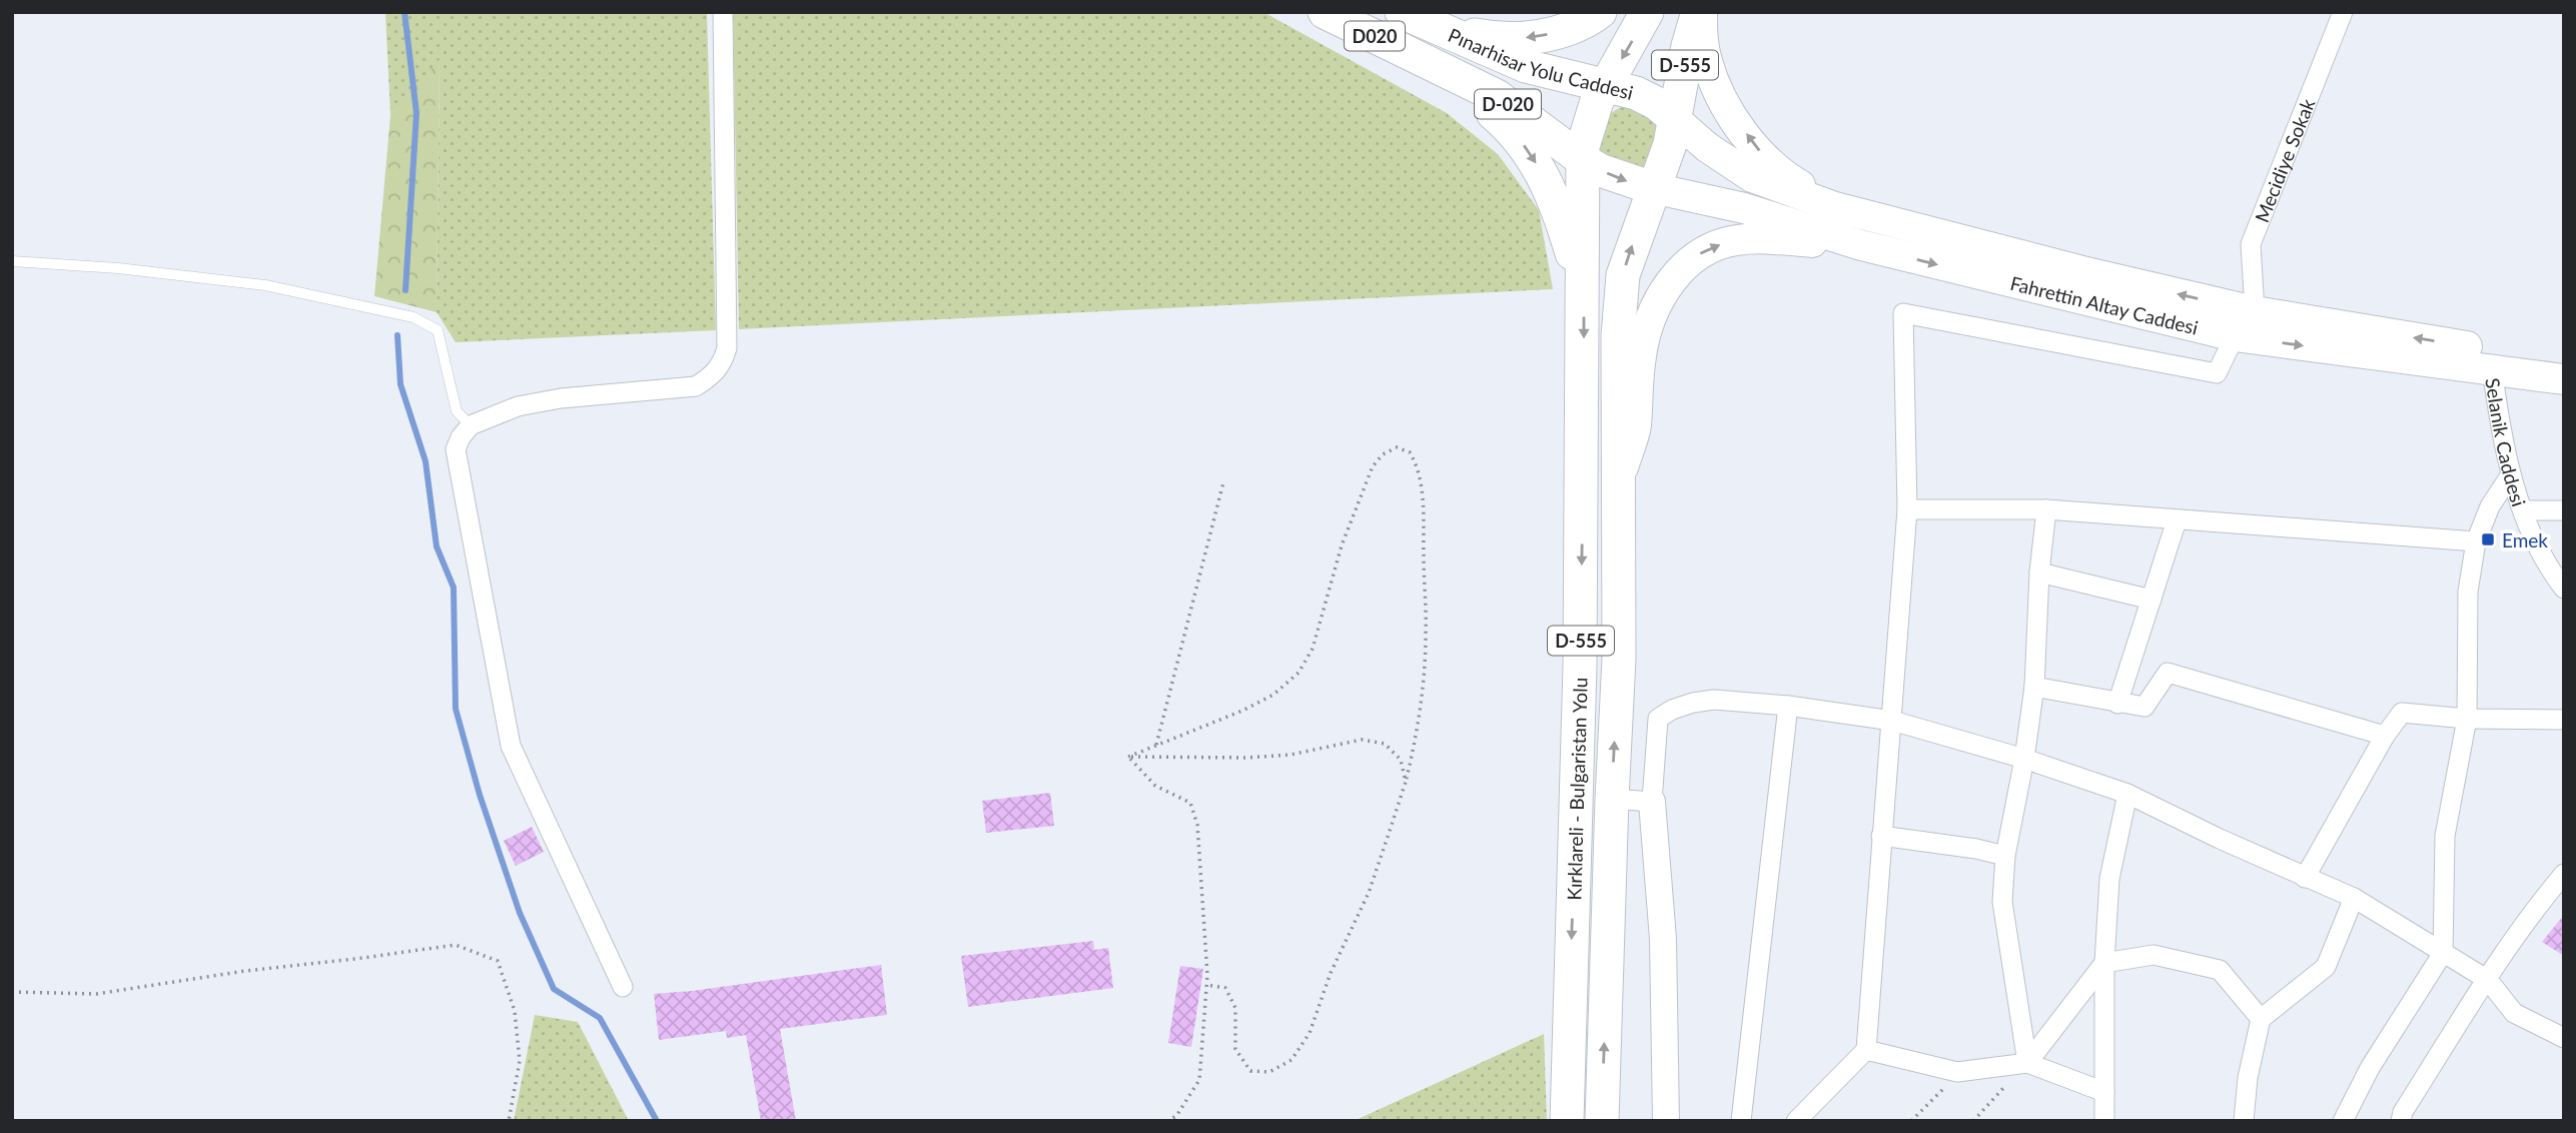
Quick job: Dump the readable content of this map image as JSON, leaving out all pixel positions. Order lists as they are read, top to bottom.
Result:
{
  "streets": {
    "highway": [
      "D020",
      "Pınarhisar Yolu Caddesi",
      "D-555",
      "D-020",
      "Kırklareli - Bulgaristan Yolu"
    ],
    "main road": ["Fahrettin Altay Caddesi"],
    "street": ["Mecidiye Sokak", "Selanik Caddesi"]
  },
  "crossings": [
    ["Pınarhisar Yolu Caddesi", "D-555"],
    ["Pınarhisar Yolu Caddesi", "Fahrettin Altay Caddesi"],
    ["Pınarhisar Yolu Caddesi", "Kırklareli - Bulgaristan Yolu"],
    ["D-555", "Fahrettin Altay Caddesi"],
    ["D-555", "Kırklareli - Bulgaristan Yolu"],
    ["Mecidiye Sokak", "Fahrettin Altay Caddesi"],
    ["Fahrettin Altay Caddesi", "Selanik Caddesi"],
    ["Fahrettin Altay Caddesi", "Kırklareli - Bulgaristan Yolu"]
  ],
  "places": {
    "transit": ["Emek"]
  }
}
